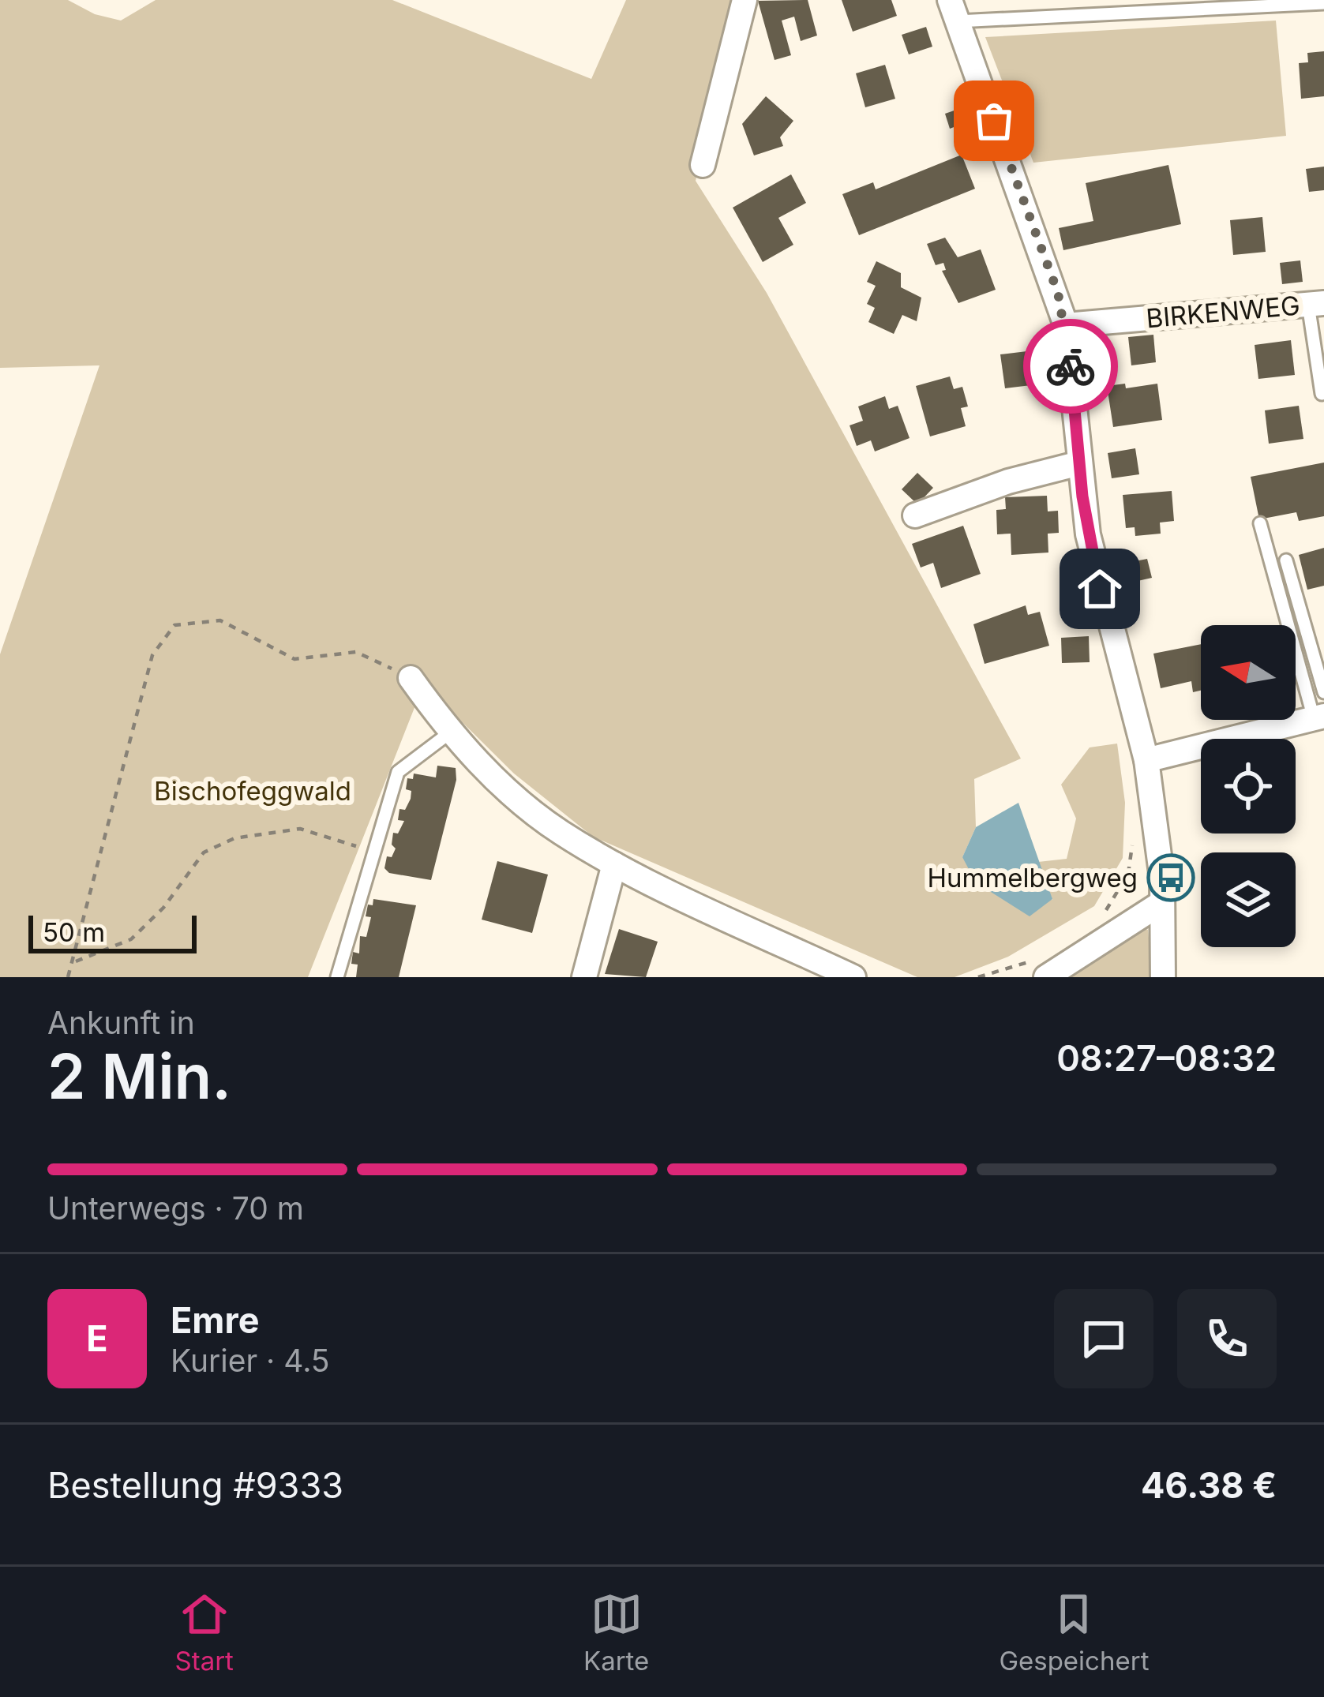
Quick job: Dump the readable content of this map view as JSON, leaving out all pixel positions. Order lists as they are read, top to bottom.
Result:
{
  "streets": {
    "street": ["BIRKENWEG"]
  },
  "parks": ["Bischofeggwald"],
  "places": {
    "bus stop": ["Hummelbergweg"]
  },
  "scale_bar": "50 m",
  "north": "left",
  "page": {
    "scale": "50 m",
    "heading": ["2 Min.", "Ankunft in", "08:27–08:32"],
    "panel": [
      "Emre",
      "Kurier · 4.5",
      "Bestellung #9333",
      "46.38 €"
    ],
    "bar": "Unterwegs · 70 m",
    "round": "E",
    "tabs": ["Start", "Karte", "Gespeichert"]
  }
}
